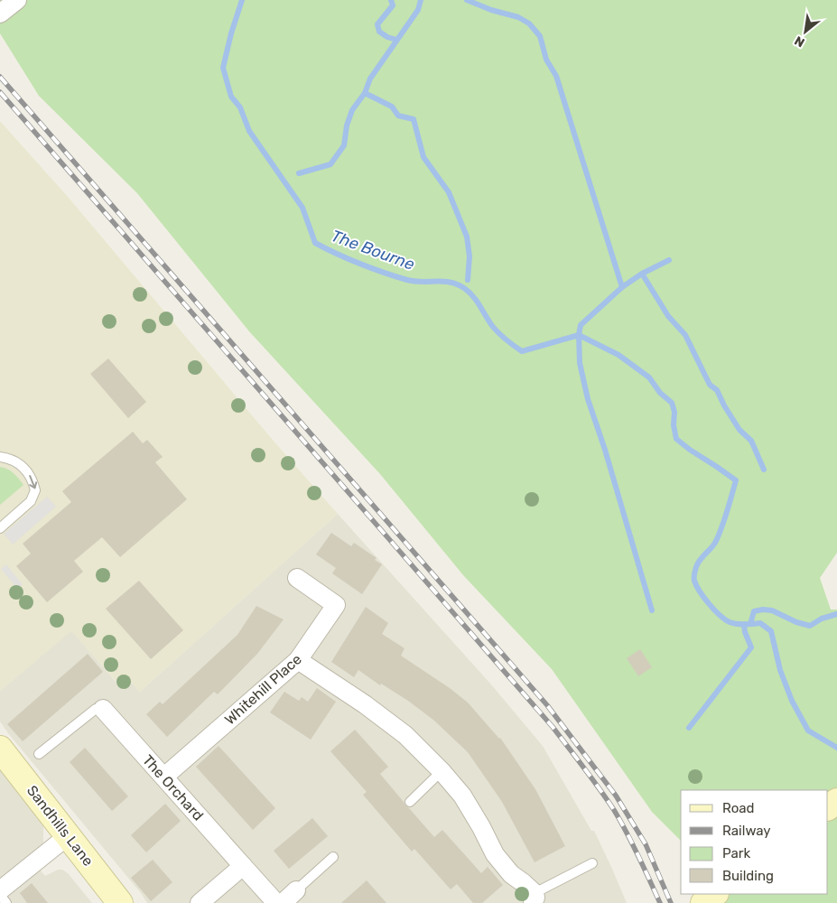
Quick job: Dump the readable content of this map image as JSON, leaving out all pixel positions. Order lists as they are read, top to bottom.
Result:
{
  "streets": {
    "main road": ["Sandhills Lane"],
    "street": ["Whitehill Place", "The Orchard"]
  },
  "crossings": [
    ["Whitehill Place", "The Orchard"]
  ],
  "water": ["The Bourne"],
  "legend": [
    "Road",
    "Railway",
    "Park",
    "Building"
  ],
  "north": "bottom left"
}
